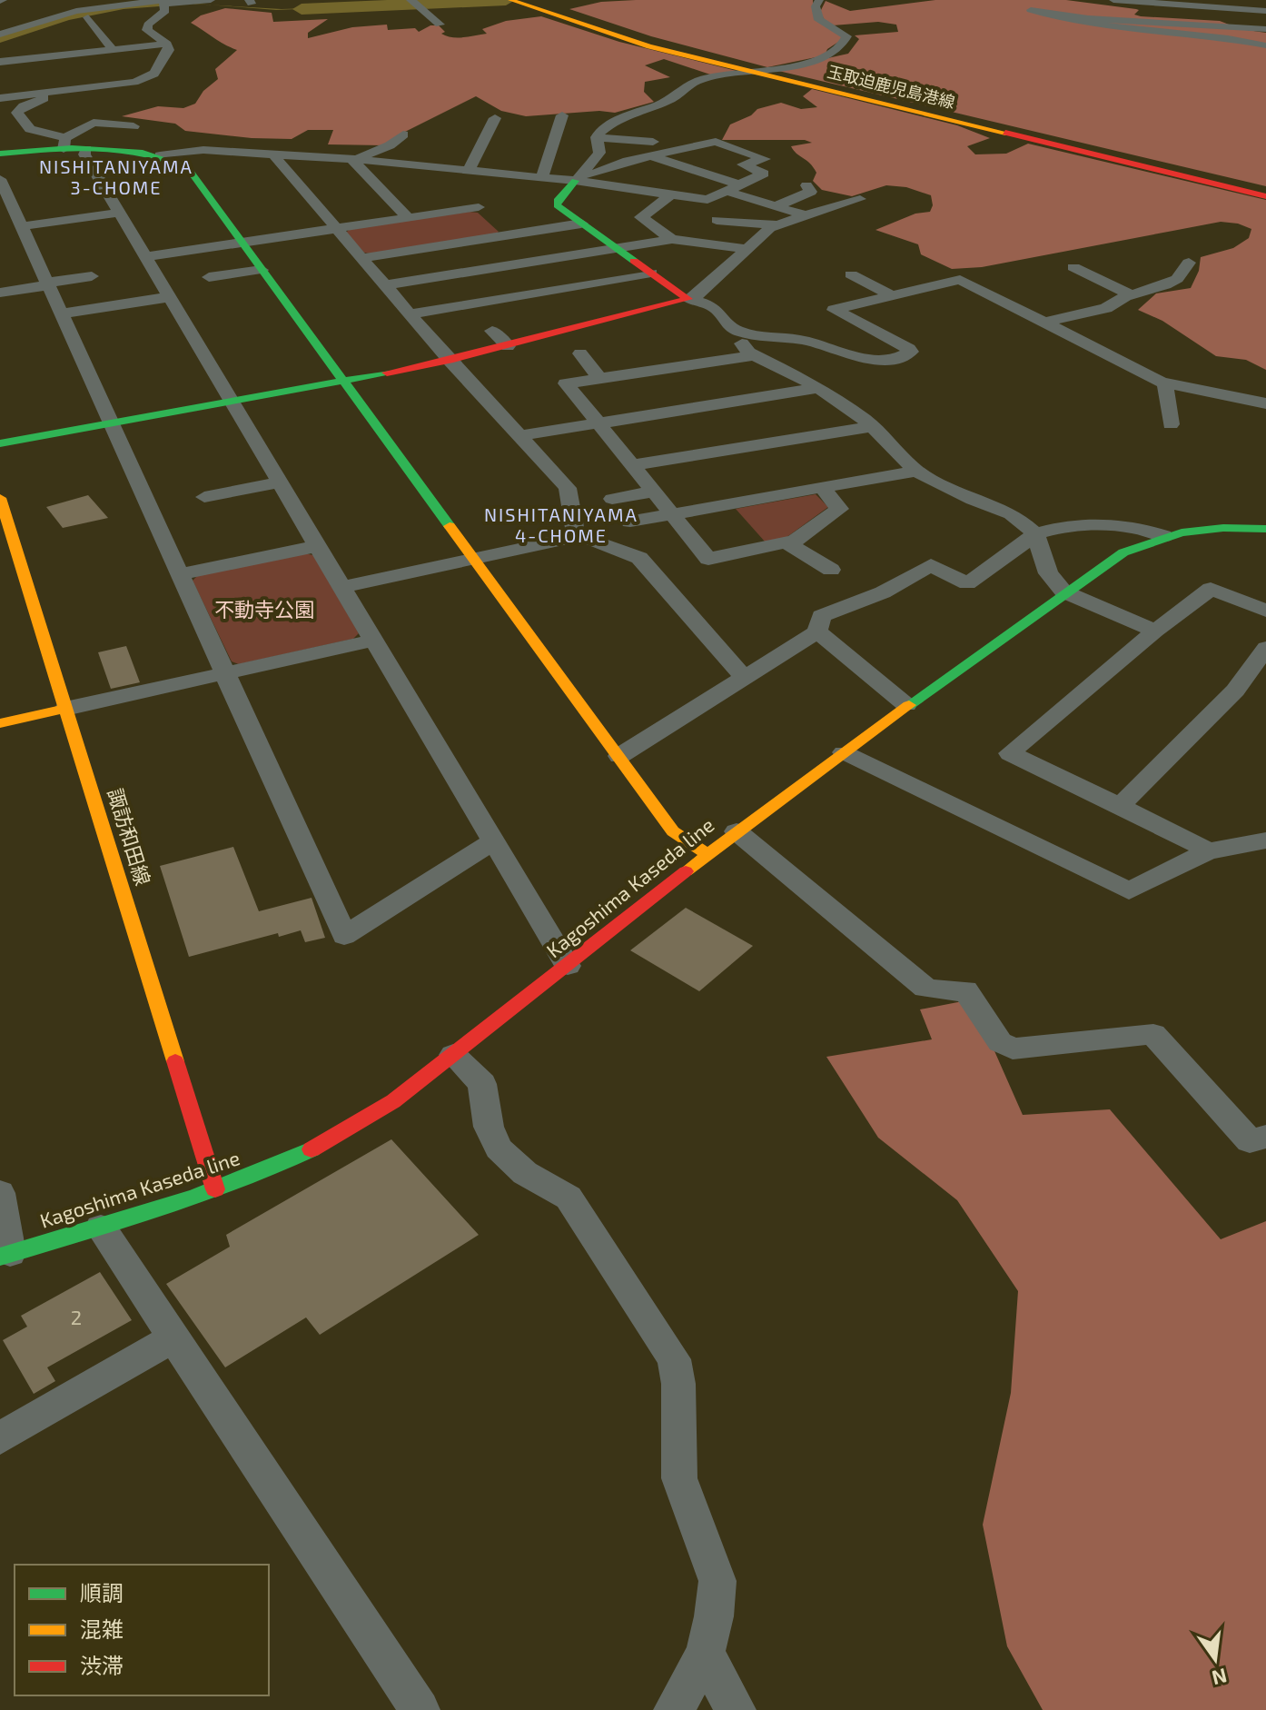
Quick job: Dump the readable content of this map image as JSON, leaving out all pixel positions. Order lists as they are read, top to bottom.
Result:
{
  "streets": {
    "street": ["玉取迫鹿児島港線", "諏訪和田線", "Kagoshima Kaseda line"]
  },
  "crossings": [
    ["諏訪和田線", "Kagoshima Kaseda line"]
  ],
  "districts": ["NISHITANIYAMA 3-CHOME", "NISHITANIYAMA 4-CHOME"],
  "parks": ["不動寺公園"],
  "house_numbers": ["2"],
  "legend": ["順調", "混雑", "渋滞"],
  "north": "bottom"
}
